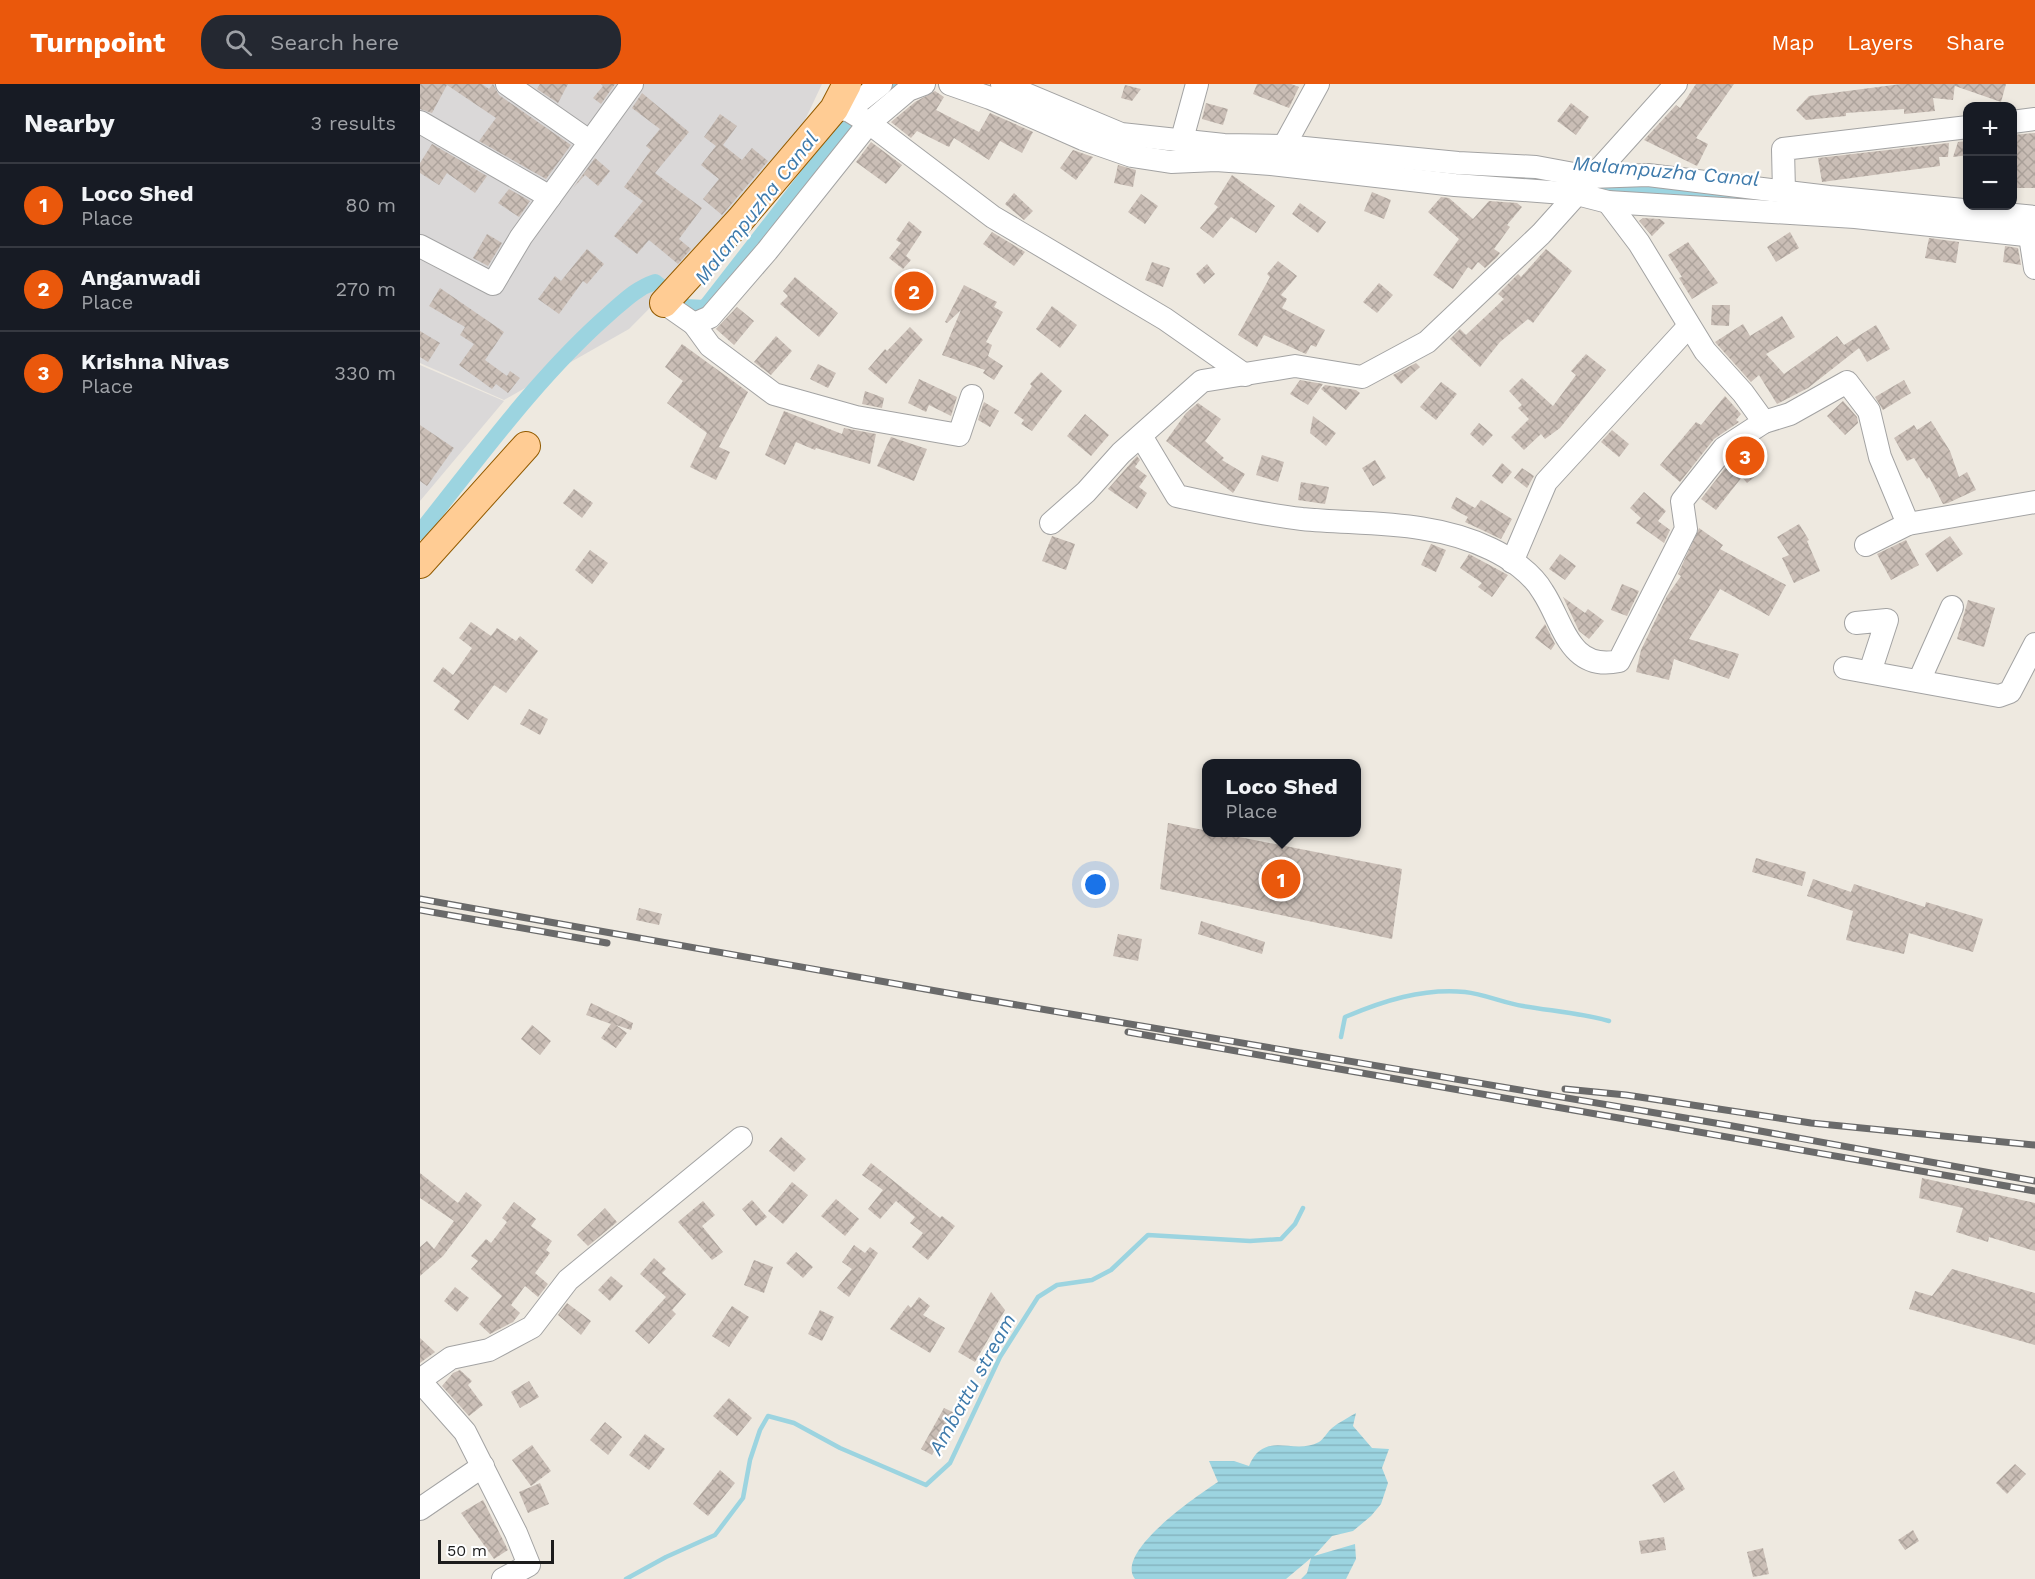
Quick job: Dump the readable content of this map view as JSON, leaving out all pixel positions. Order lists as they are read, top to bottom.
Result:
{
  "water": ["Malampuzha Canal", "Ambattu stream"],
  "scale_bar": "50 m",
  "page": {
    "header": "Turnpoint",
    "search": "Search here",
    "nav": ["Map", "Layers", "Share"],
    "heading": ["Nearby", "3 results"],
    "map_buttons": ["+", "−"],
    "list": [
      {
        "mark": "1",
        "name": "Loco Shed",
        "note": "Place",
        "value": "80 m"
      },
      {
        "mark": "2",
        "name": "Anganwadi",
        "note": "Place",
        "value": "270 m"
      },
      {
        "mark": "3",
        "name": "Krishna Nivas",
        "note": "Place",
        "value": "330 m"
      }
    ],
    "pins": ["2", "3", "1"],
    "popup": ["Loco Shed", "Place"],
    "scale": "50 m"
  }
}
